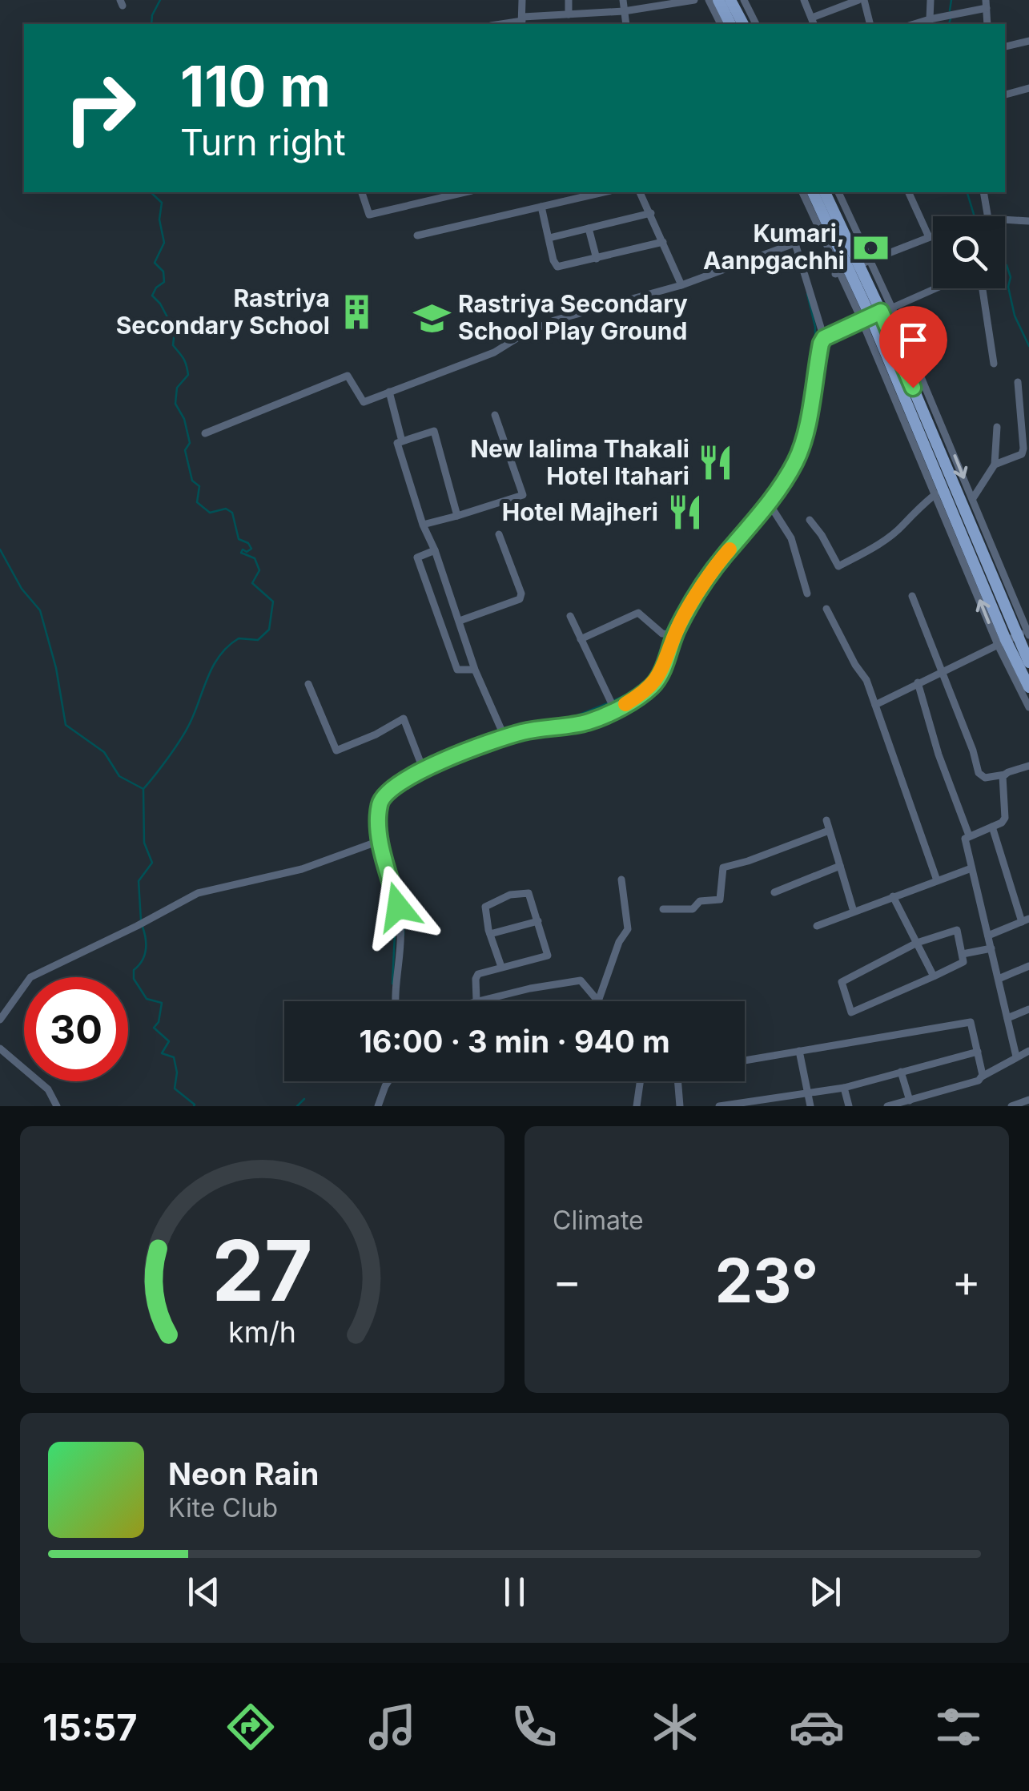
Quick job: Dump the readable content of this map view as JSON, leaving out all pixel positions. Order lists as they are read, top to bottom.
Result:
{
  "places": {
    "bank": ["Kumari, Aanpgachhi"],
    "building": ["Rastriya Secondary School"],
    "school or university": ["Rastriya Secondary School Play Ground"],
    "restaurant": ["New lalima Thakali Hotel Itahari", "Hotel Majheri"]
  },
  "page": {
    "turn": ["110 m", "Turn right"],
    "limit": "30",
    "trip": "16:00 · 3 min · 940 m",
    "tile": "Climate",
    "heat": ["−", "23°", "+"],
    "song": ["Neon Rain", "Kite Club"],
    "tabs": "15:57",
    "gauge": ["27", "km/h"]
  }
}
